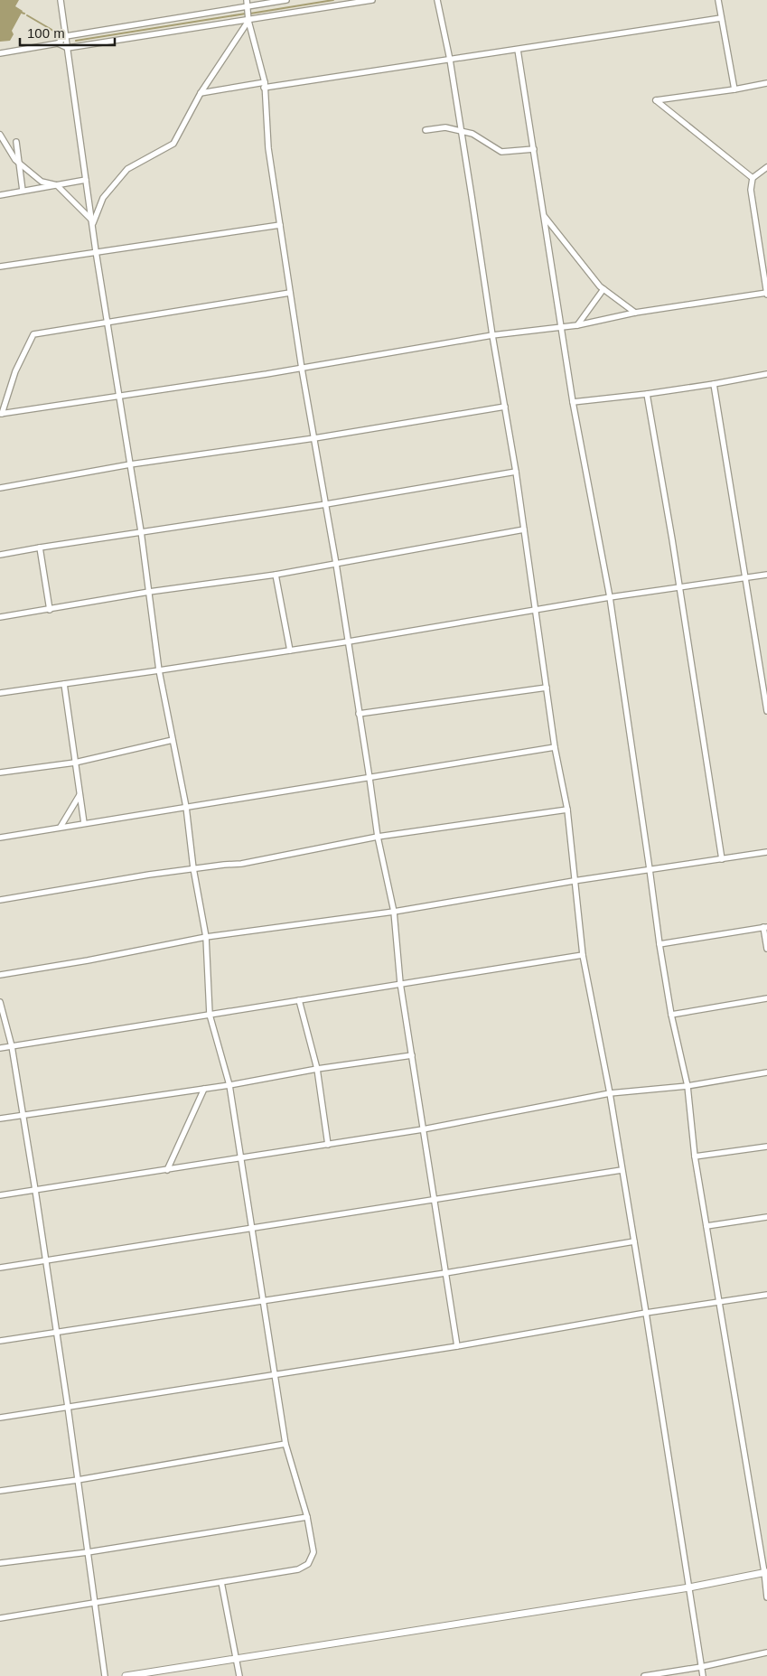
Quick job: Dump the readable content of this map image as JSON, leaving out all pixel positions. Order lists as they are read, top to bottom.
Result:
{
  "scale_bar": "100 m"
}
